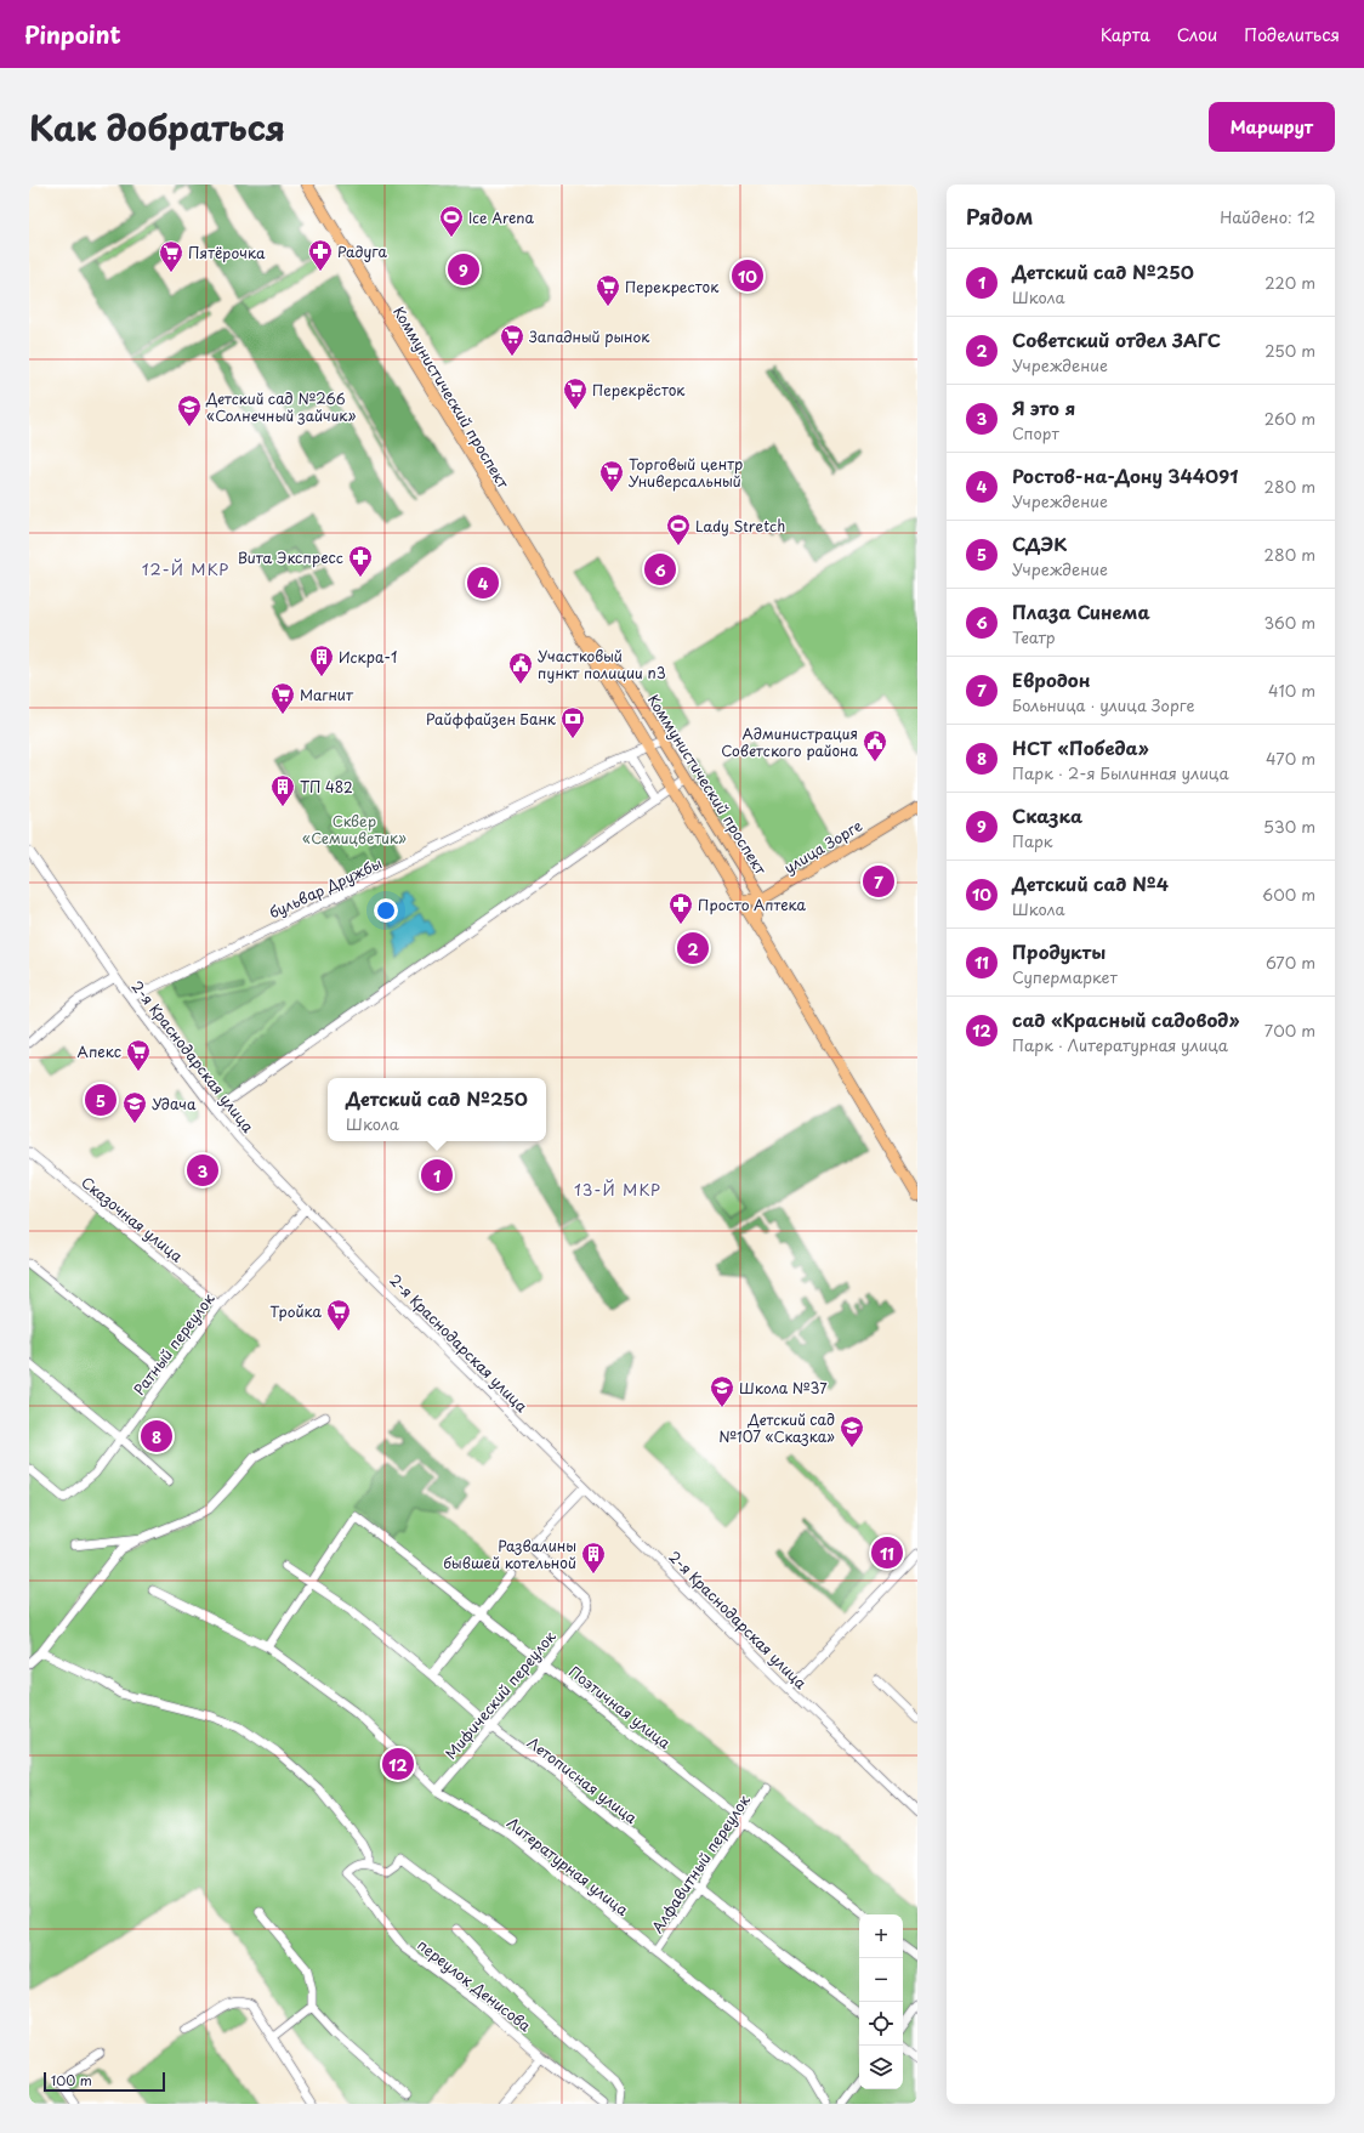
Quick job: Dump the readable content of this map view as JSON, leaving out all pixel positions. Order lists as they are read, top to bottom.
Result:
{
  "streets": {
    "main road": ["Коммунистический проспект", "улица Зорге"],
    "street": [
      "бульвар Дружбы",
      "2-я Краснодарская улица",
      "Сказочная улица",
      "Ратный переулок",
      "Мифический переулок",
      "Поэтичная улица",
      "Летописная улица",
      "Алфавитный переулок",
      "Литературная улица",
      "переулок Денисова"
    ]
  },
  "crossings": [
    ["Коммунистический проспект", "улица Зорге"],
    ["Коммунистический проспект", "бульвар Дружбы"],
    ["бульвар Дружбы", "2-я Краснодарская улица"],
    ["2-я Краснодарская улица", "Ратный переулок"],
    ["2-я Краснодарская улица", "Мифический переулок"],
    ["Сказочная улица", "Ратный переулок"],
    ["Мифический переулок", "Поэтичная улица"],
    ["Мифический переулок", "Летописная улица"],
    ["Мифический переулок", "Литературная улица"],
    ["Поэтичная улица", "Летописная улица"],
    ["Поэтичная улица", "Алфавитный переулок"],
    ["Летописная улица", "Алфавитный переулок"],
    ["Алфавитный переулок", "Литературная улица"]
  ],
  "districts": ["12-Й МКР", "13-Й МКР"],
  "parks": ["Сквер «Семицветик»"],
  "places": {
    "sports": ["Ice Arena", "Lady Stretch"],
    "pharmacy": ["Радуга", "Вита Экспресс", "Просто Аптека"],
    "supermarket": [
      "Пятёрочка",
      "Перекресток",
      "Западный рынок",
      "Перекрёсток",
      "Торговый центр Универсальный",
      "Магнит",
      "Апекс",
      "Тройка"
    ],
    "school or university": [
      "Детский сад №266 «Солнечный зайчик»",
      "Удача",
      "Школа №37",
      "Детский сад №107 «Сказка»"
    ],
    "building": ["Искра-1", "ТП 482", "Развалины бывшей котельной"],
    "public building": ["Участковый пункт полиции n3", "Администрация Советского района"],
    "bank": ["Райффайзен Банк"]
  },
  "scale_bar": "100 m",
  "page": {
    "header": "Pinpoint",
    "nav": ["Карта", "Слои", "Поделиться"],
    "title": "Как добраться",
    "buttons": "Маршрут",
    "heading": ["Рядом", "Найдено: 12"],
    "list": [
      {
        "mark": "1",
        "name": "Детский сад №250",
        "note": "Школа",
        "value": "220 m"
      },
      {
        "mark": "2",
        "name": "Советский отдел ЗАГС",
        "note": "Учреждение",
        "value": "250 m"
      },
      {
        "mark": "3",
        "name": "Я это я",
        "note": "Спорт",
        "value": "260 m"
      },
      {
        "mark": "4",
        "name": "Ростов-на-Дону 344091",
        "note": "Учреждение",
        "value": "280 m"
      },
      {
        "mark": "5",
        "name": "СДЭК",
        "note": "Учреждение",
        "value": "280 m"
      },
      {
        "mark": "6",
        "name": "Плаза Синема",
        "note": "Театр",
        "value": "360 m"
      },
      {
        "mark": "7",
        "name": "Евродон",
        "note": "Больница · улица Зорге",
        "value": "410 m"
      },
      {
        "mark": "8",
        "name": "НСТ «Победа»",
        "note": "Парк · 2-я Былинная улица",
        "value": "470 m"
      },
      {
        "mark": "9",
        "name": "Сказка",
        "note": "Парк",
        "value": "530 m"
      },
      {
        "mark": "10",
        "name": "Детский сад №4",
        "note": "Школа",
        "value": "600 m"
      },
      {
        "mark": "11",
        "name": "Продукты",
        "note": "Супермаркет",
        "value": "670 m"
      },
      {
        "mark": "12",
        "name": "сад «Красный садовод»",
        "note": "Парк · Литературная улица",
        "value": "700 m"
      }
    ],
    "pins": [
      "9",
      "10",
      "6",
      "4",
      "7",
      "2",
      "5",
      "3",
      "1",
      "8",
      "11",
      "12"
    ],
    "popup": ["Детский сад №250", "Школа"],
    "map_buttons": ["+", "−"],
    "scale": "100 m"
  }
}
